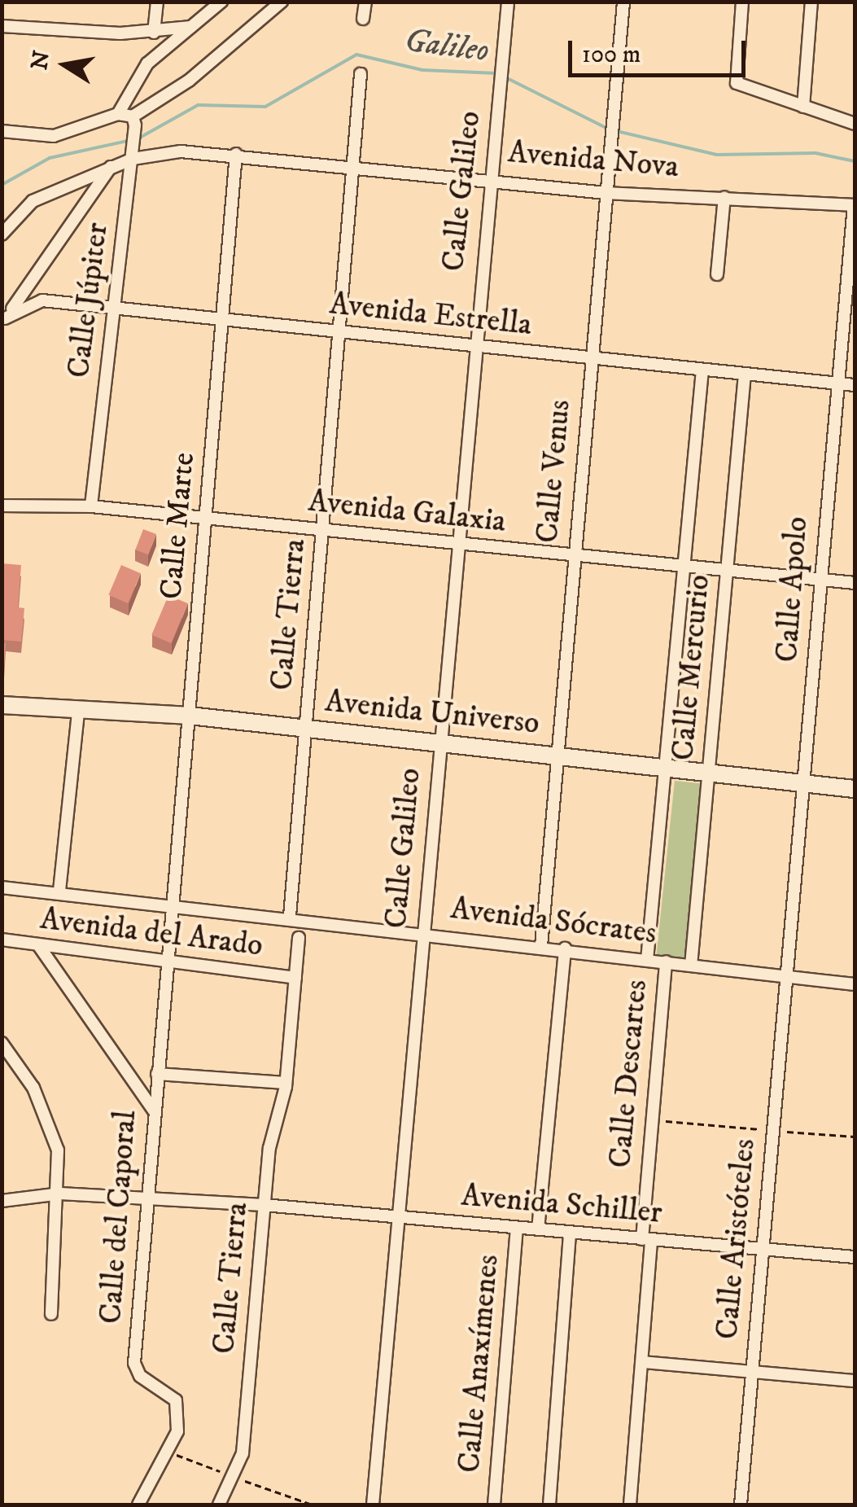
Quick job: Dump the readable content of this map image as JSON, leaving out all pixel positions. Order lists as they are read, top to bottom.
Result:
{
  "streets": {
    "street": [
      "Avenida Nova",
      "Calle Galileo",
      "Calle Júpiter",
      "Avenida Estrella",
      "Calle Venus",
      "Avenida Galaxia",
      "Calle Marte",
      "Calle Apolo",
      "Calle Tierra",
      "Calle Mercurio",
      "Avenida Universo",
      "Avenida Sócrates",
      "Avenida del Arado",
      "Calle Descartes",
      "Avenida Schiller",
      "Calle del Caporal",
      "Calle Aristóteles",
      "Calle Anaxímenes"
    ]
  },
  "crossings": [
    ["Avenida Nova", "Calle Galileo"],
    ["Avenida Nova", "Calle Júpiter"],
    ["Avenida Nova", "Calle Venus"],
    ["Avenida Nova", "Calle Marte"],
    ["Avenida Nova", "Calle Apolo"],
    ["Avenida Nova", "Calle Tierra"],
    ["Calle Galileo", "Avenida Estrella"],
    ["Calle Galileo", "Avenida Galaxia"],
    ["Calle Galileo", "Avenida Universo"],
    ["Calle Galileo", "Avenida Sócrates"],
    ["Calle Galileo", "Avenida Schiller"],
    ["Calle Júpiter", "Avenida Estrella"],
    ["Calle Júpiter", "Avenida Galaxia"],
    ["Avenida Estrella", "Calle Venus"],
    ["Avenida Estrella", "Calle Marte"],
    ["Avenida Estrella", "Calle Apolo"],
    ["Avenida Estrella", "Calle Tierra"],
    ["Avenida Estrella", "Calle Mercurio"],
    ["Calle Venus", "Avenida Galaxia"],
    ["Calle Venus", "Avenida Universo"],
    ["Calle Venus", "Avenida Sócrates"],
    ["Avenida Galaxia", "Calle Marte"],
    ["Avenida Galaxia", "Calle Apolo"],
    ["Avenida Galaxia", "Calle Tierra"],
    ["Avenida Galaxia", "Calle Mercurio"],
    ["Calle Marte", "Avenida Universo"],
    ["Calle Marte", "Avenida Sócrates"],
    ["Calle Marte", "Calle del Caporal"],
    ["Calle Apolo", "Avenida Universo"],
    ["Calle Apolo", "Avenida Sócrates"],
    ["Calle Apolo", "Calle Aristóteles"],
    ["Calle Tierra", "Avenida Universo"],
    ["Calle Tierra", "Avenida Sócrates"],
    ["Calle Tierra", "Avenida del Arado"],
    ["Calle Tierra", "Avenida Schiller"],
    ["Calle Mercurio", "Avenida Universo"],
    ["Calle Mercurio", "Avenida Sócrates"],
    ["Avenida Sócrates", "Calle Descartes"],
    ["Avenida Sócrates", "Calle del Caporal"],
    ["Avenida Sócrates", "Calle Aristóteles"],
    ["Avenida del Arado", "Calle del Caporal"],
    ["Calle Descartes", "Avenida Schiller"],
    ["Avenida Schiller", "Calle del Caporal"],
    ["Avenida Schiller", "Calle Aristóteles"],
    ["Avenida Schiller", "Calle Anaxímenes"]
  ],
  "water": ["Galileo"],
  "scale_bar": "100 m",
  "north": "left"
}
